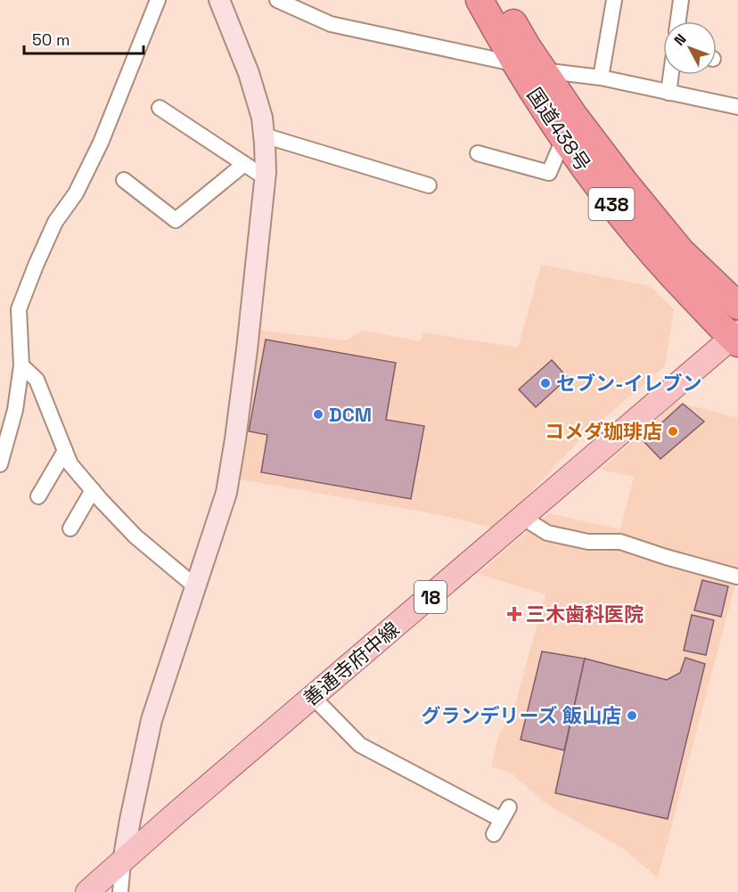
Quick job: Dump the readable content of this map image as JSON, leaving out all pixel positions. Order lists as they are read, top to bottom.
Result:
{
  "streets": {
    "highway": ["国道438号", "438"],
    "main road": ["18", "善通寺府中線"]
  },
  "crossings": [
    ["国道438号", "善通寺府中線"]
  ],
  "places": {
    "other": [
      "セブン-イレブン",
      "DCM",
      "コメダ珈琲店",
      "グランデリーズ 飯山店"
    ],
    "health": ["三木歯科医院"]
  },
  "scale_bar": "50 m",
  "north": "top left"
}
